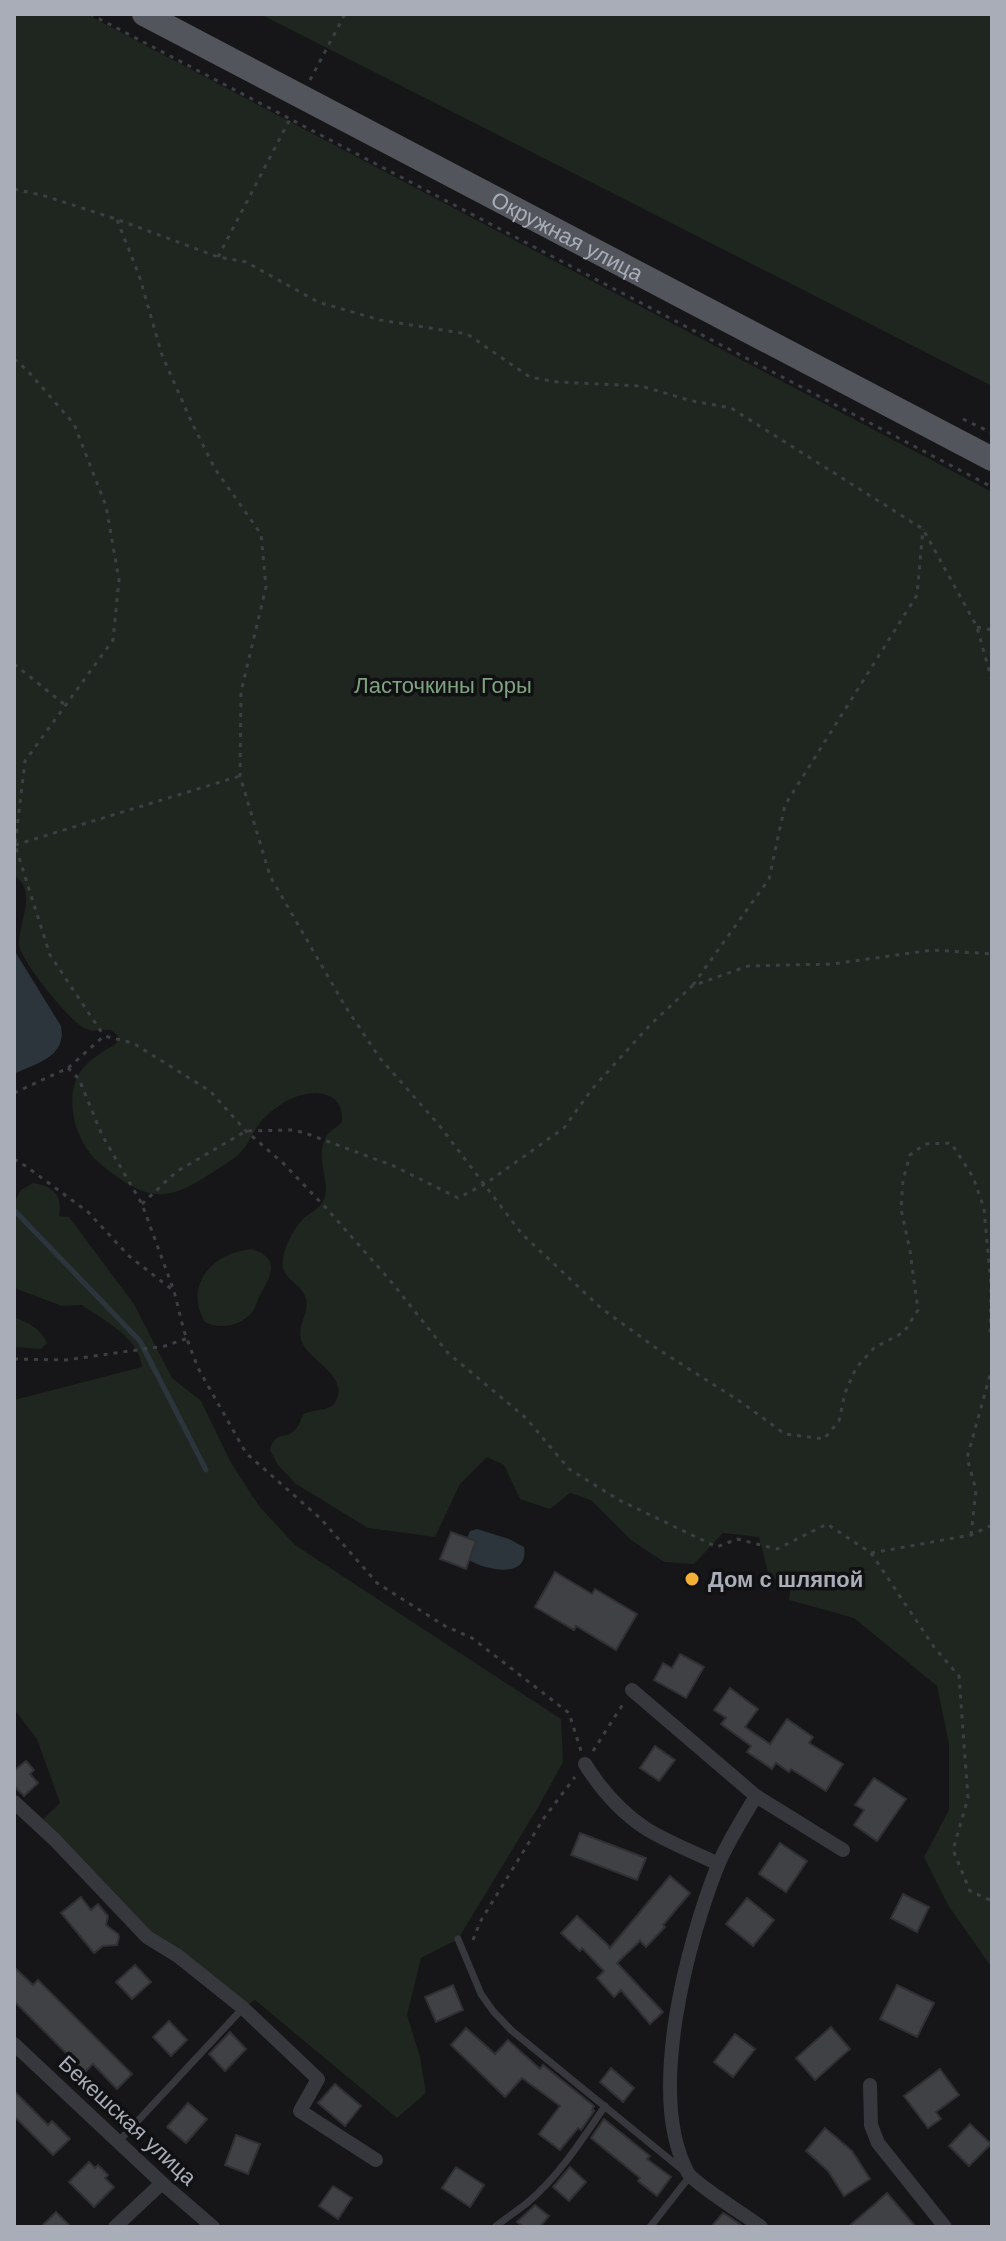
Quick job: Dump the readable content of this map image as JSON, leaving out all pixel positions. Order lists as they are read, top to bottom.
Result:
{
  "streets": {
    "main road": ["Окружная улица"],
    "street": ["Бекешская улица"]
  },
  "parks": ["Ласточкины Горы"],
  "places": ["Дом с шляпой"]
}
